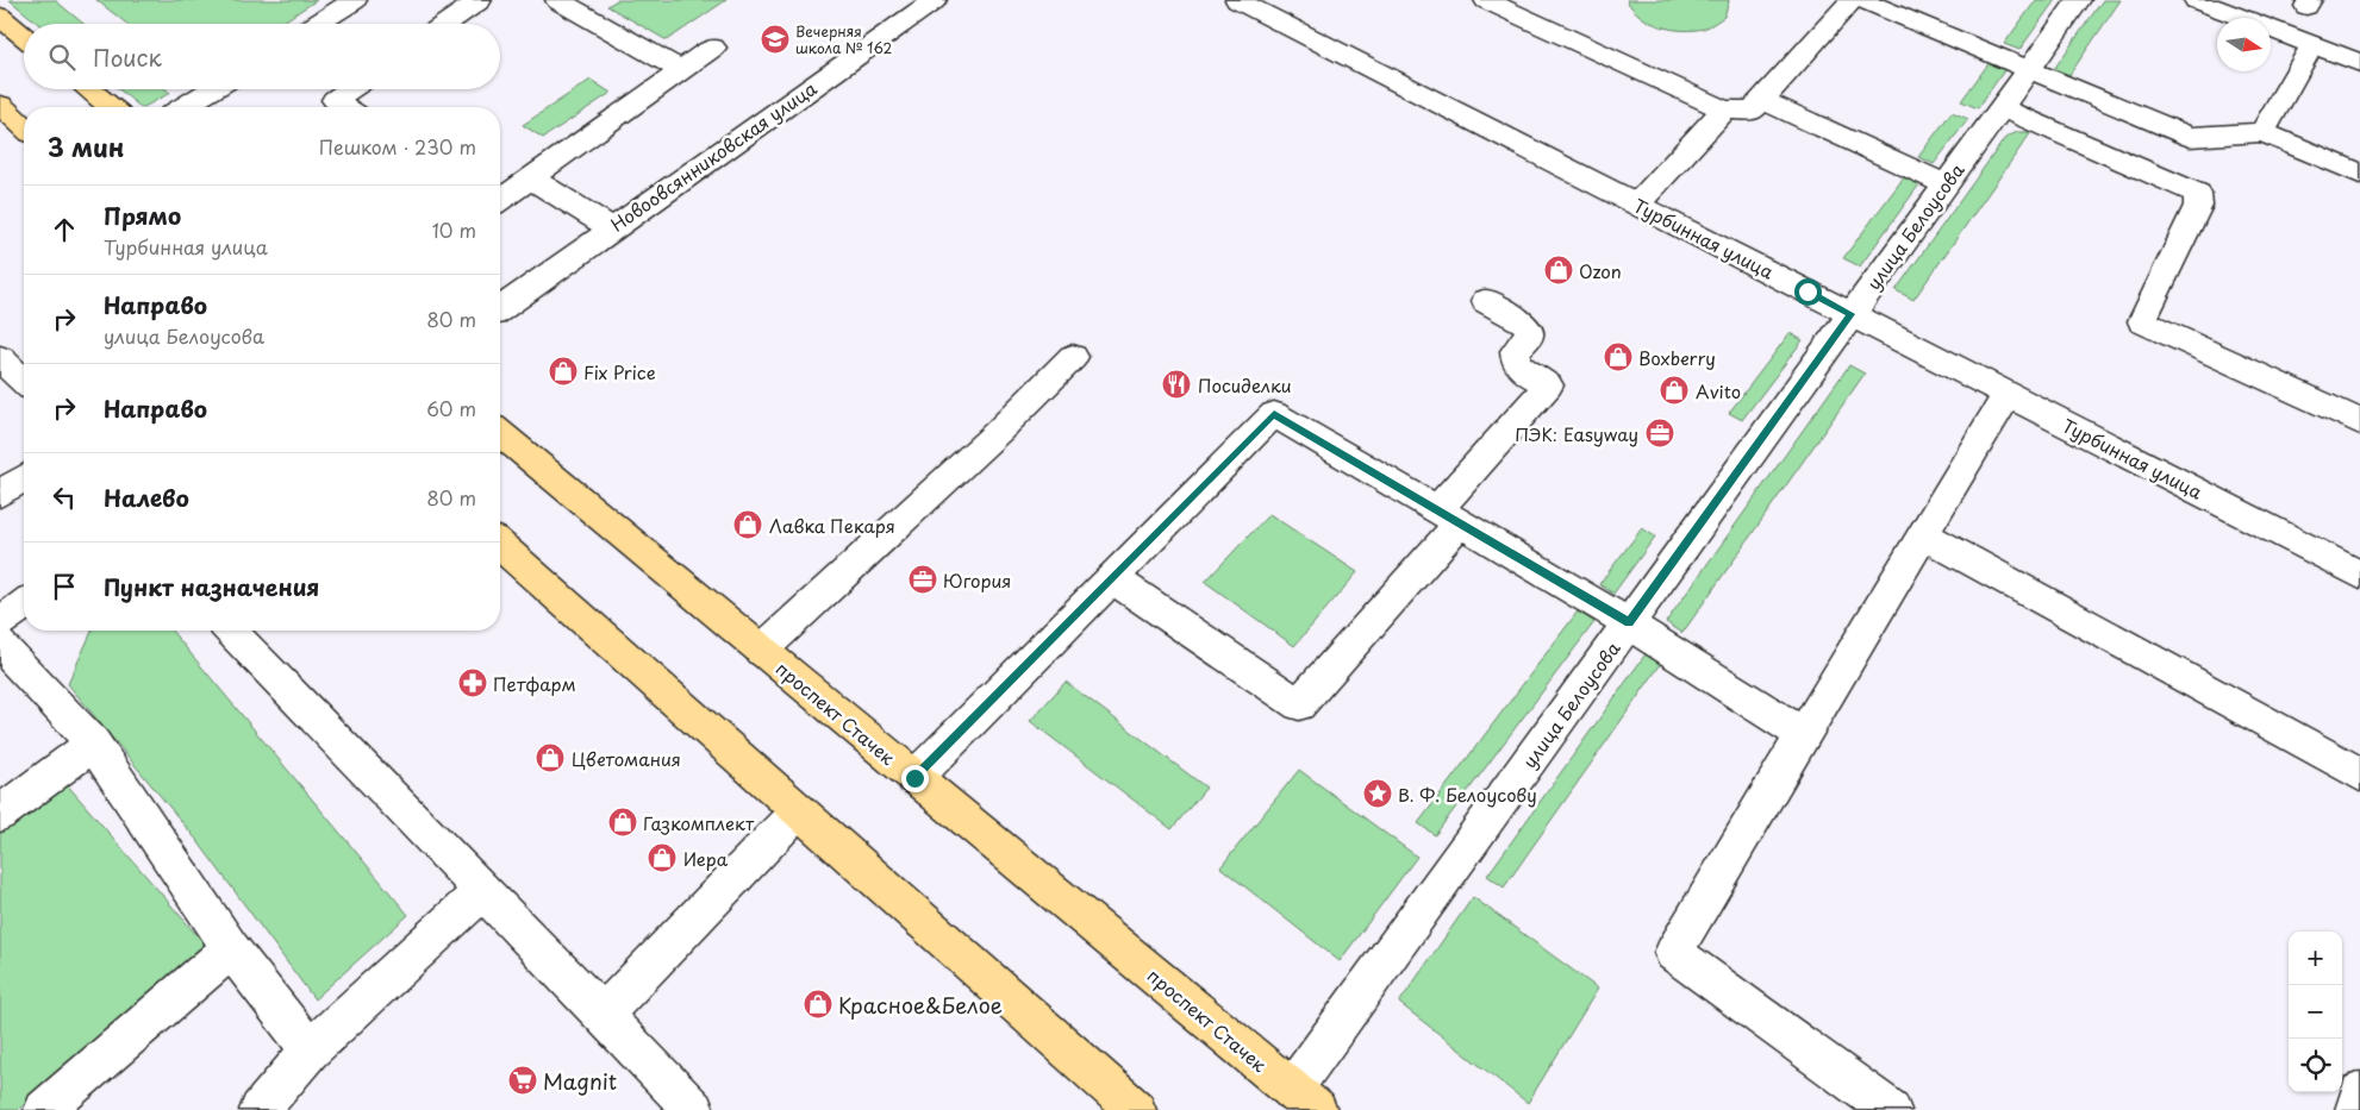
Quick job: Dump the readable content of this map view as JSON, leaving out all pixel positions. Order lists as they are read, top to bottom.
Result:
{
  "streets": {
    "main road": ["проспект Стачек"],
    "street": ["Новоовсянниковская улица", "улица Белоусова", "Турбинная улица"]
  },
  "crossings": [
    ["улица Белоусова", "Турбинная улица"],
    ["улица Белоусова", "проспект Стачек"]
  ],
  "places": {
    "school or university": ["Вечерняя школа № 162"],
    "shop": [
      "Ozon",
      "Boxberry",
      "Fix Price",
      "Avito",
      "Лавка Пекаря",
      "Цветомания",
      "Газкомплект",
      "Иера",
      "Красное&Белое"
    ],
    "restaurant": ["Посиделки"],
    "office": ["ПЭК: Easyway", "Югория"],
    "pharmacy": ["Петфарм"],
    "place": ["В. Ф. Белоусову"],
    "supermarket": ["Magnit"]
  },
  "north": "right",
  "page": {
    "search": "Поиск",
    "heading": ["3 мин", "Пешком · 230 m"],
    "list": [
      ["Прямо", "Турбинная улица", "10 m"],
      ["Направо", "улица Белоусова", "80 m"],
      ["Направо", "60 m"],
      ["Налево", "80 m"],
      "Пункт назначения"
    ],
    "map_buttons": ["+", "−"]
  }
}
